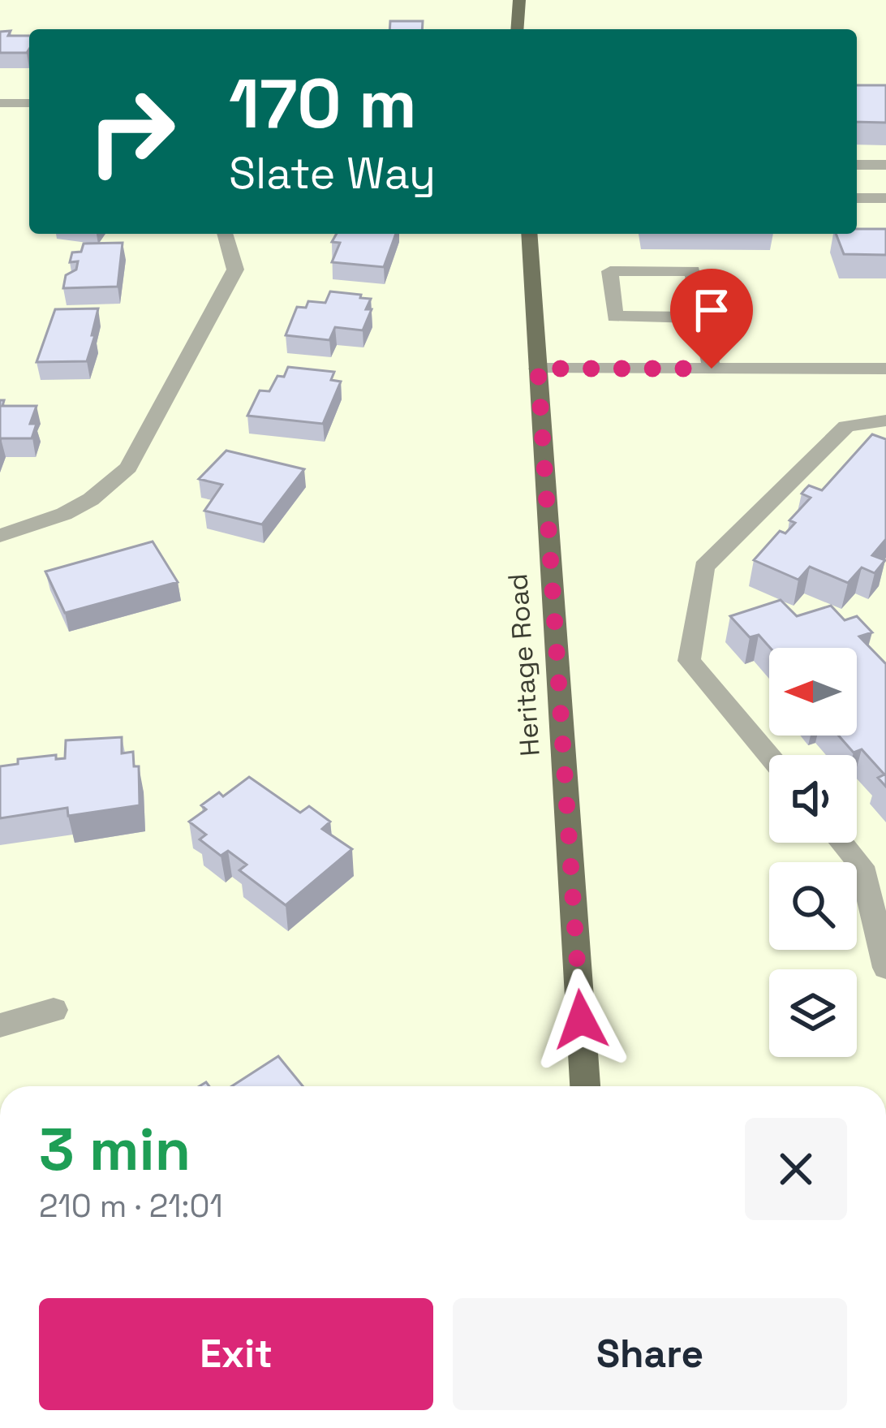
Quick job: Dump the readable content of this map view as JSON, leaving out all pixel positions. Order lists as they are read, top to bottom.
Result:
{
  "streets": {
    "main road": ["Heritage Road"]
  },
  "north": "left",
  "page": {
    "turn": ["170 m", "Slate Way"],
    "heading": ["3 min", "210 m · 21:01"],
    "buttons": ["Exit", "Share"]
  }
}
